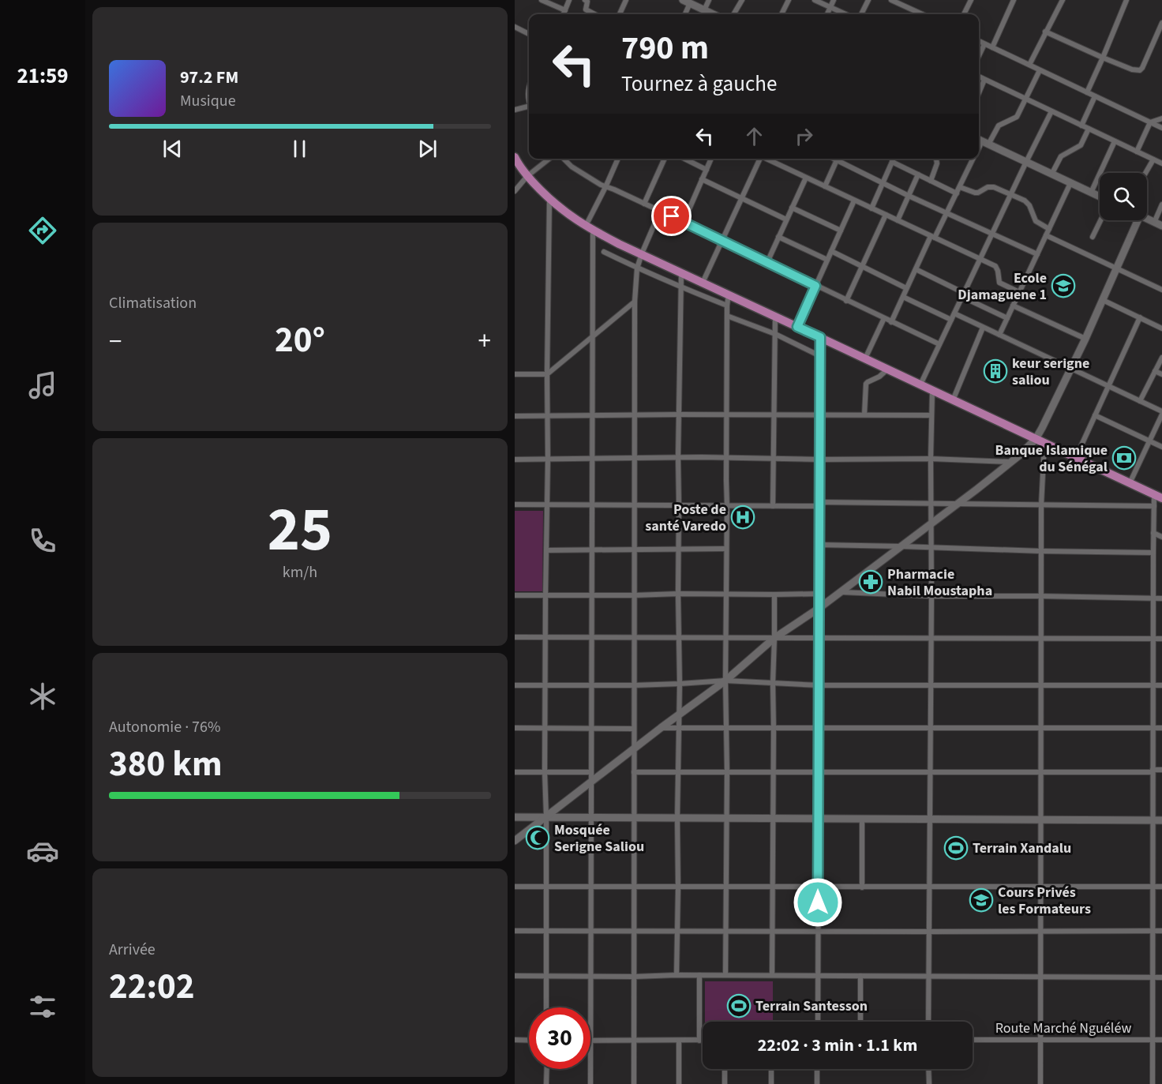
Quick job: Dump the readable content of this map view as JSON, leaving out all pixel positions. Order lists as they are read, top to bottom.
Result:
{
  "streets": {
    "street": ["Route Marché Nguéléw"]
  },
  "places": {
    "school or university": ["Ecole Djamaguene 1", "Cours Privés les Formateurs"],
    "building": ["keur serigne saliou"],
    "bank": ["Banque Islamique du Sénégal"],
    "hospital": ["Poste de santé Varedo"],
    "pharmacy": ["Pharmacie Nabil Moustapha"],
    "mosque": ["Mosquée Serigne Saliou"],
    "sports": ["Terrain Xandalu", "Terrain Santesson"]
  },
  "page": {
    "tabs": "21:59",
    "turn": ["790 m", "Tournez à gauche"],
    "song": ["97.2 FM", "Musique"],
    "tile": [
      "Climatisation",
      ["25", "km/h"],
      ["Autonomie · 76%", "380 km"],
      ["Arrivée", "22:02"]
    ],
    "heat": ["−", "20°", "+"],
    "limit": "30",
    "trip": "22:02 · 3 min · 1.1 km"
  }
}
